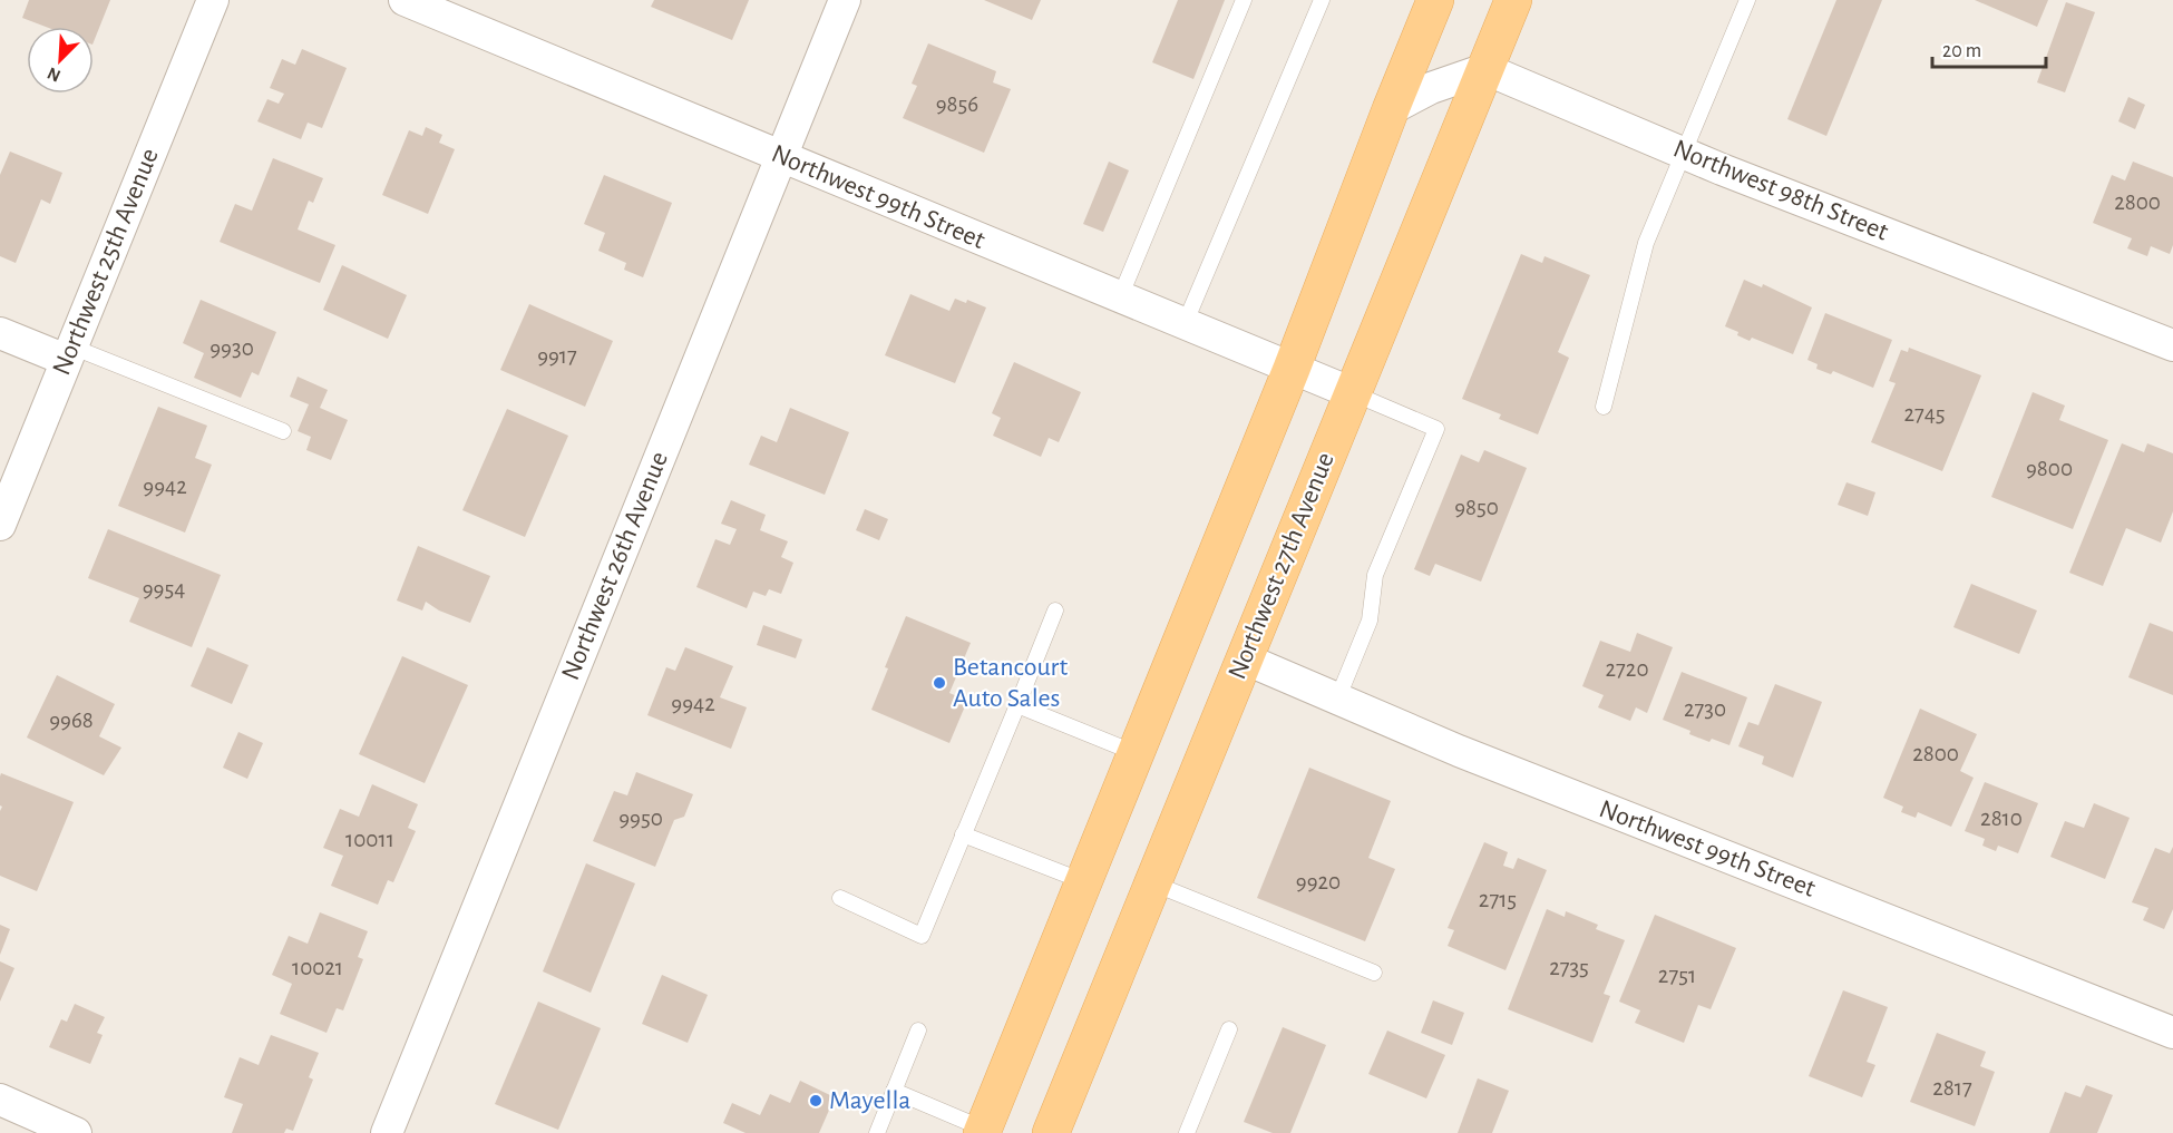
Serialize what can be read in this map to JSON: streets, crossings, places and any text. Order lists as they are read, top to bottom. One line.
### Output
{"streets":{"main road":["Northwest 27th Avenue"],"street":["Northwest 98th Street","Northwest 99th Street","Northwest 25th Avenue","Northwest 26th Avenue"]},"crossings":[["Northwest 98th Street","Northwest 27th Avenue"],["Northwest 99th Street","Northwest 26th Avenue"],["Northwest 99th Street","Northwest 27th Avenue"]],"places":["Betancourt Auto Sales","Mayella"],"house_numbers":["9856","2800","9930","9917","2745","9800","9942","9850","9954","2720","9942","2730","9968","2800","9950","2810","10011","9920","2715","10021","2735","2751","2817"],"scale_bar":"20 m","north":"bottom left"}
